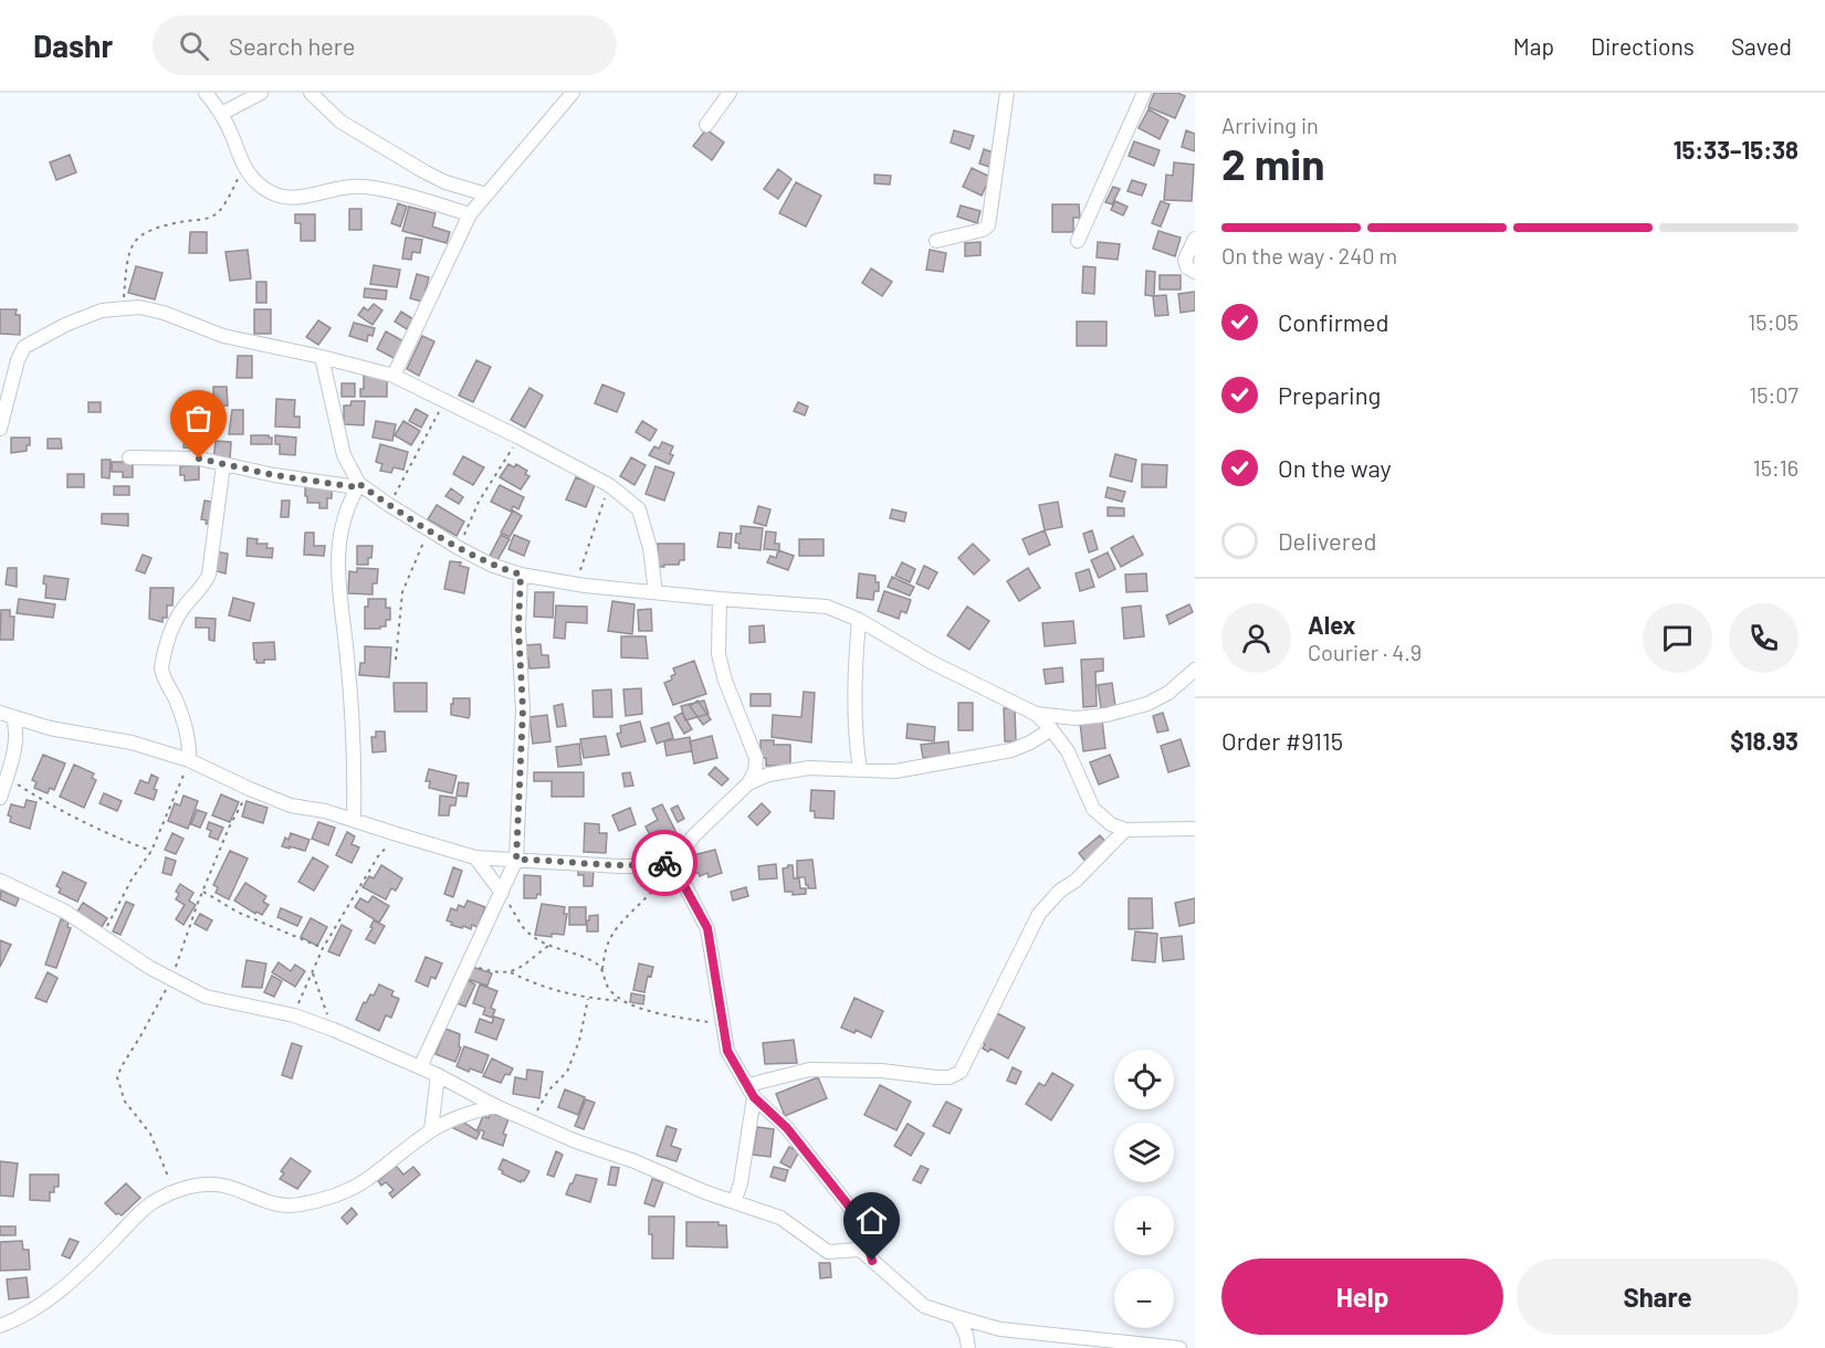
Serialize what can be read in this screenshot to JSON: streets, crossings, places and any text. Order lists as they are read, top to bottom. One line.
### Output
{"page":{"header":"Dashr","search":"Search here","nav":["Map","Directions","Saved"],"heading":["2 min","Arriving in","15:33–15:38"],"panel":["Alex","Courier · 4.9","Order #9115","$18.93"],"bar":"On the way · 240 m","list":[["Confirmed","15:05"],["Preparing","15:07"],["On the way","15:16"],"Delivered"],"map_buttons":["+","−"],"buttons":["Help","Share"]}}
